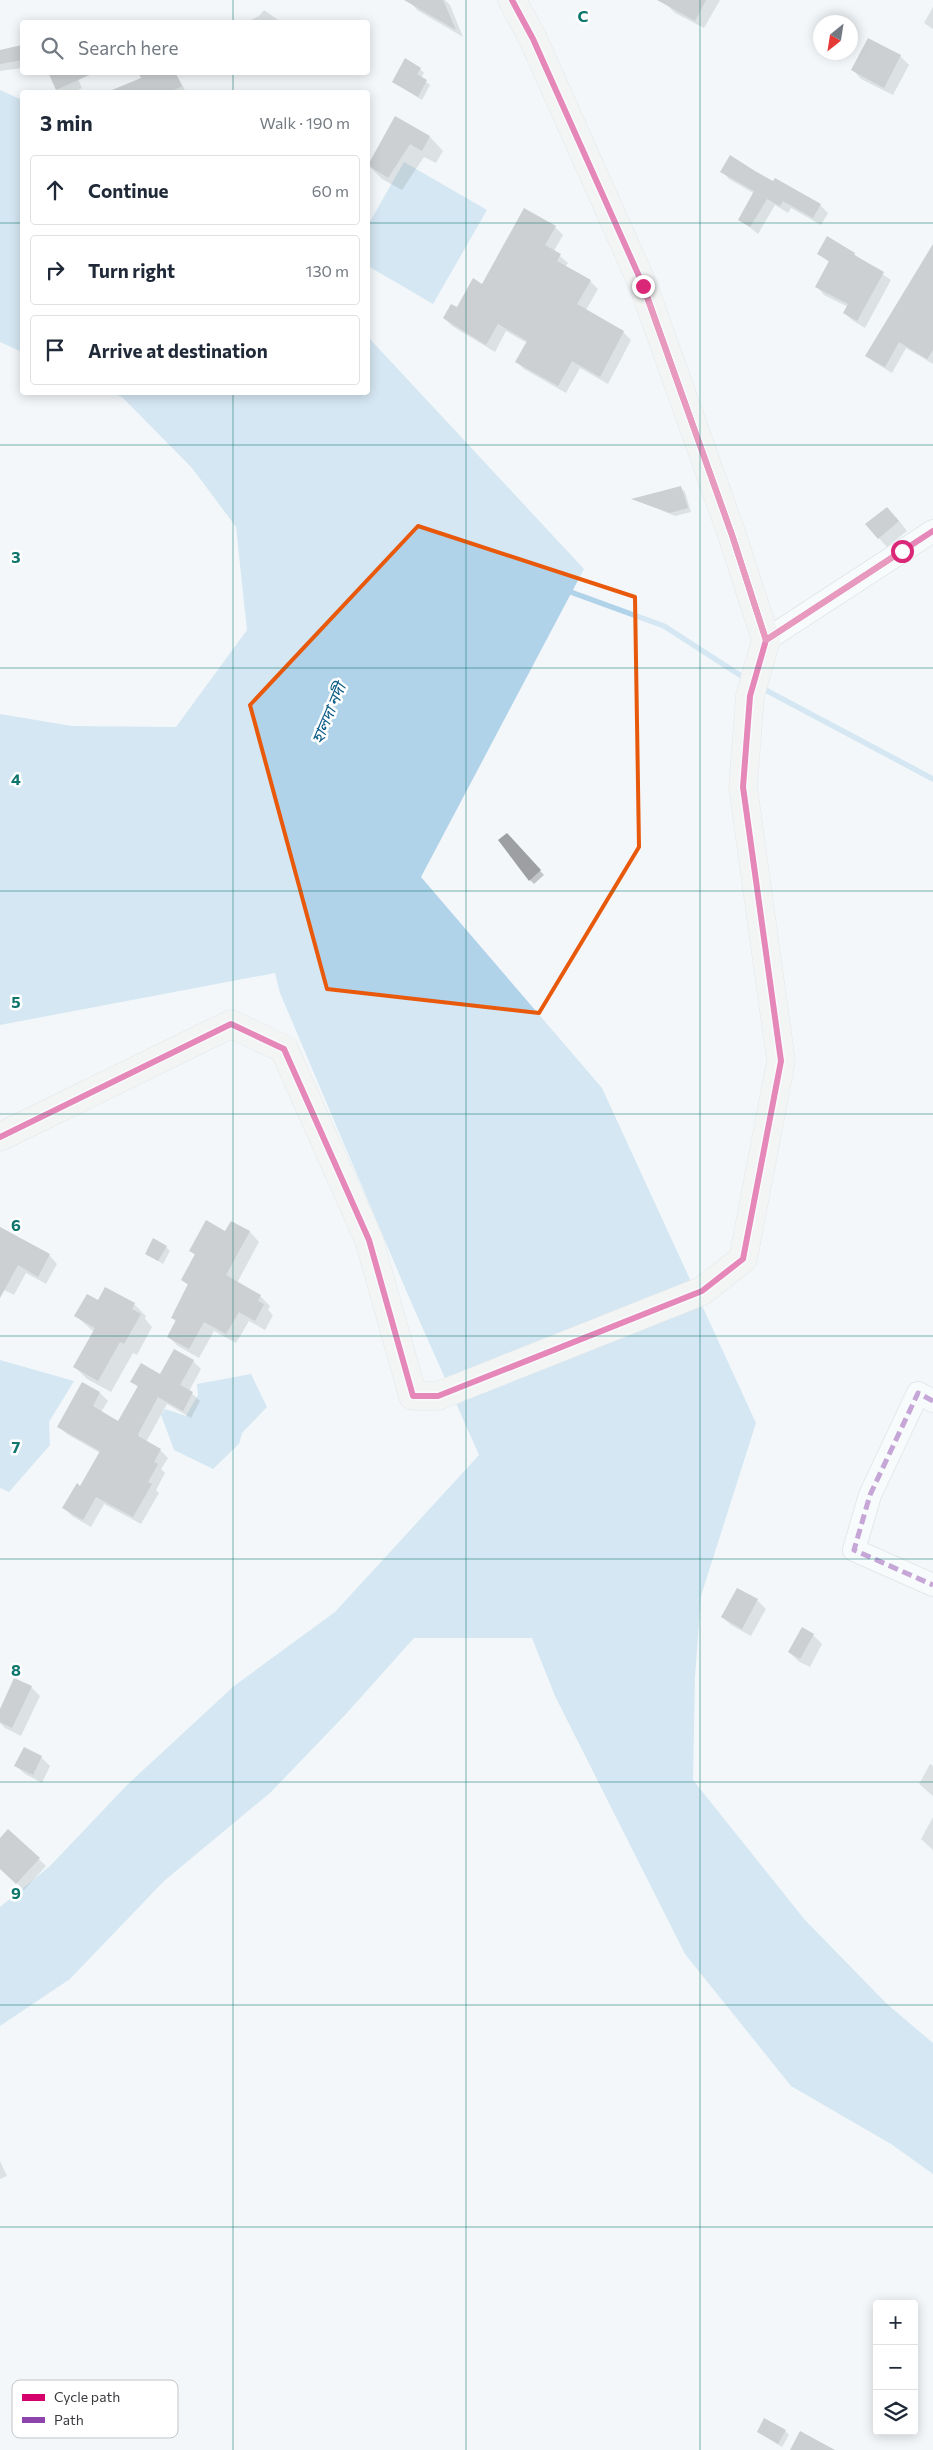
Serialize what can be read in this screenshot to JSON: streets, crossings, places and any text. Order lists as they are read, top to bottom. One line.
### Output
{"water":["হালদা নদী"],"legend":["Cycle path","Path"],"north":"bottom left","page":{"search":"Search here","heading":["3 min","Walk · 190 m"],"list":[["Continue","60 m"],["Turn right","130 m"],"Arrive at destination"],"map_buttons":["+","−"]},"grid":{"columns":["C"],"rows":["3","4","5","6","7","8","9"]}}
